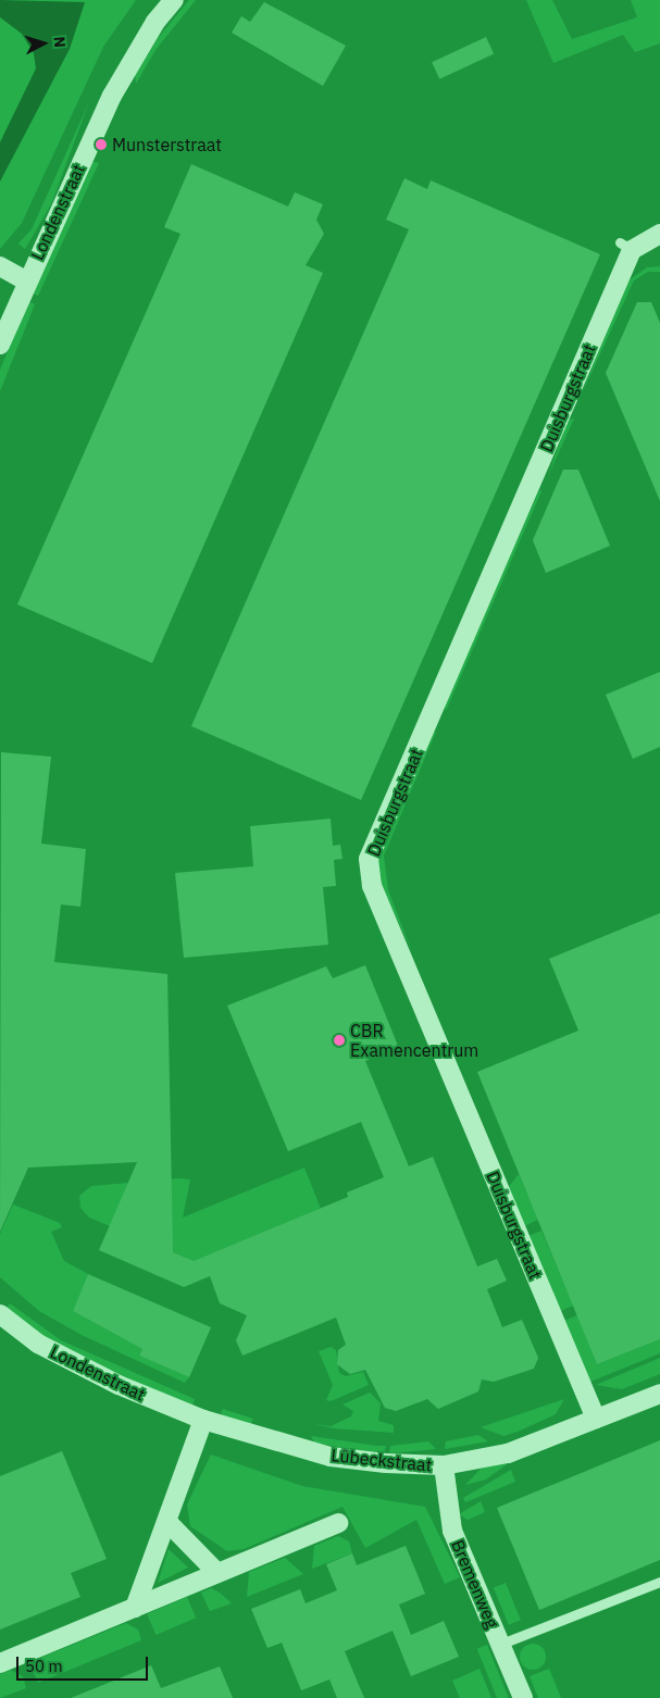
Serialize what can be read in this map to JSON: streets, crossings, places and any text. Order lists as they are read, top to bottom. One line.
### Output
{"streets":{"street":["Londenstraat","Duisburgstraat","Lübeckstraat","Bremenweg"]},"crossings":[["Londenstraat","Lübeckstraat"],["Duisburgstraat","Lübeckstraat"],["Lübeckstraat","Bremenweg"]],"places":["Munsterstraat","CBR Examencentrum"],"scale_bar":"50 m","north":"right"}
